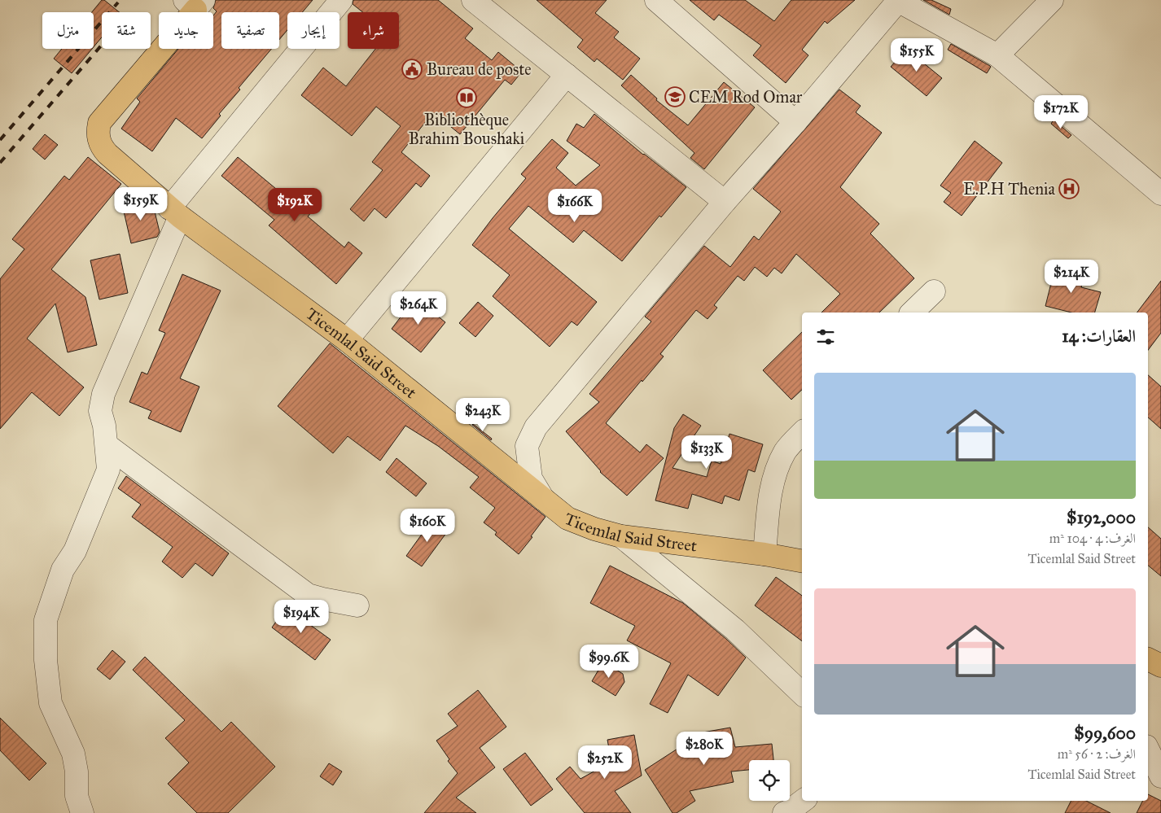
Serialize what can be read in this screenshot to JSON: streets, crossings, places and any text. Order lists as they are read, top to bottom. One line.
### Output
{"streets":{"main road":["Ticemlal Said Street"]},"places":{"public building":["Bureau de poste"],"school or university":["CEM Rod Omar"],"library":["Bibliothèque Brahim Boushaki"],"hospital":["E.P.H Thenia"]},"page":{"chip":["شراء","إيجار","تصفية","جديد","شقة","منزل"],"price":["$155K","$172K","$159K","$192K","$166K","$214K","$264K","$243K","$133K","$160K","$194K","$99.6K","$280K","$252K"],"heading":"العقارات: 14","list":[{"name":"$192,000","note":"الغرف: 4 · 104 m² · Ticemlal Said Street"},{"name":"$99,600","note":"الغرف: 2 · 56 m² · Ticemlal Said Street"}]}}
